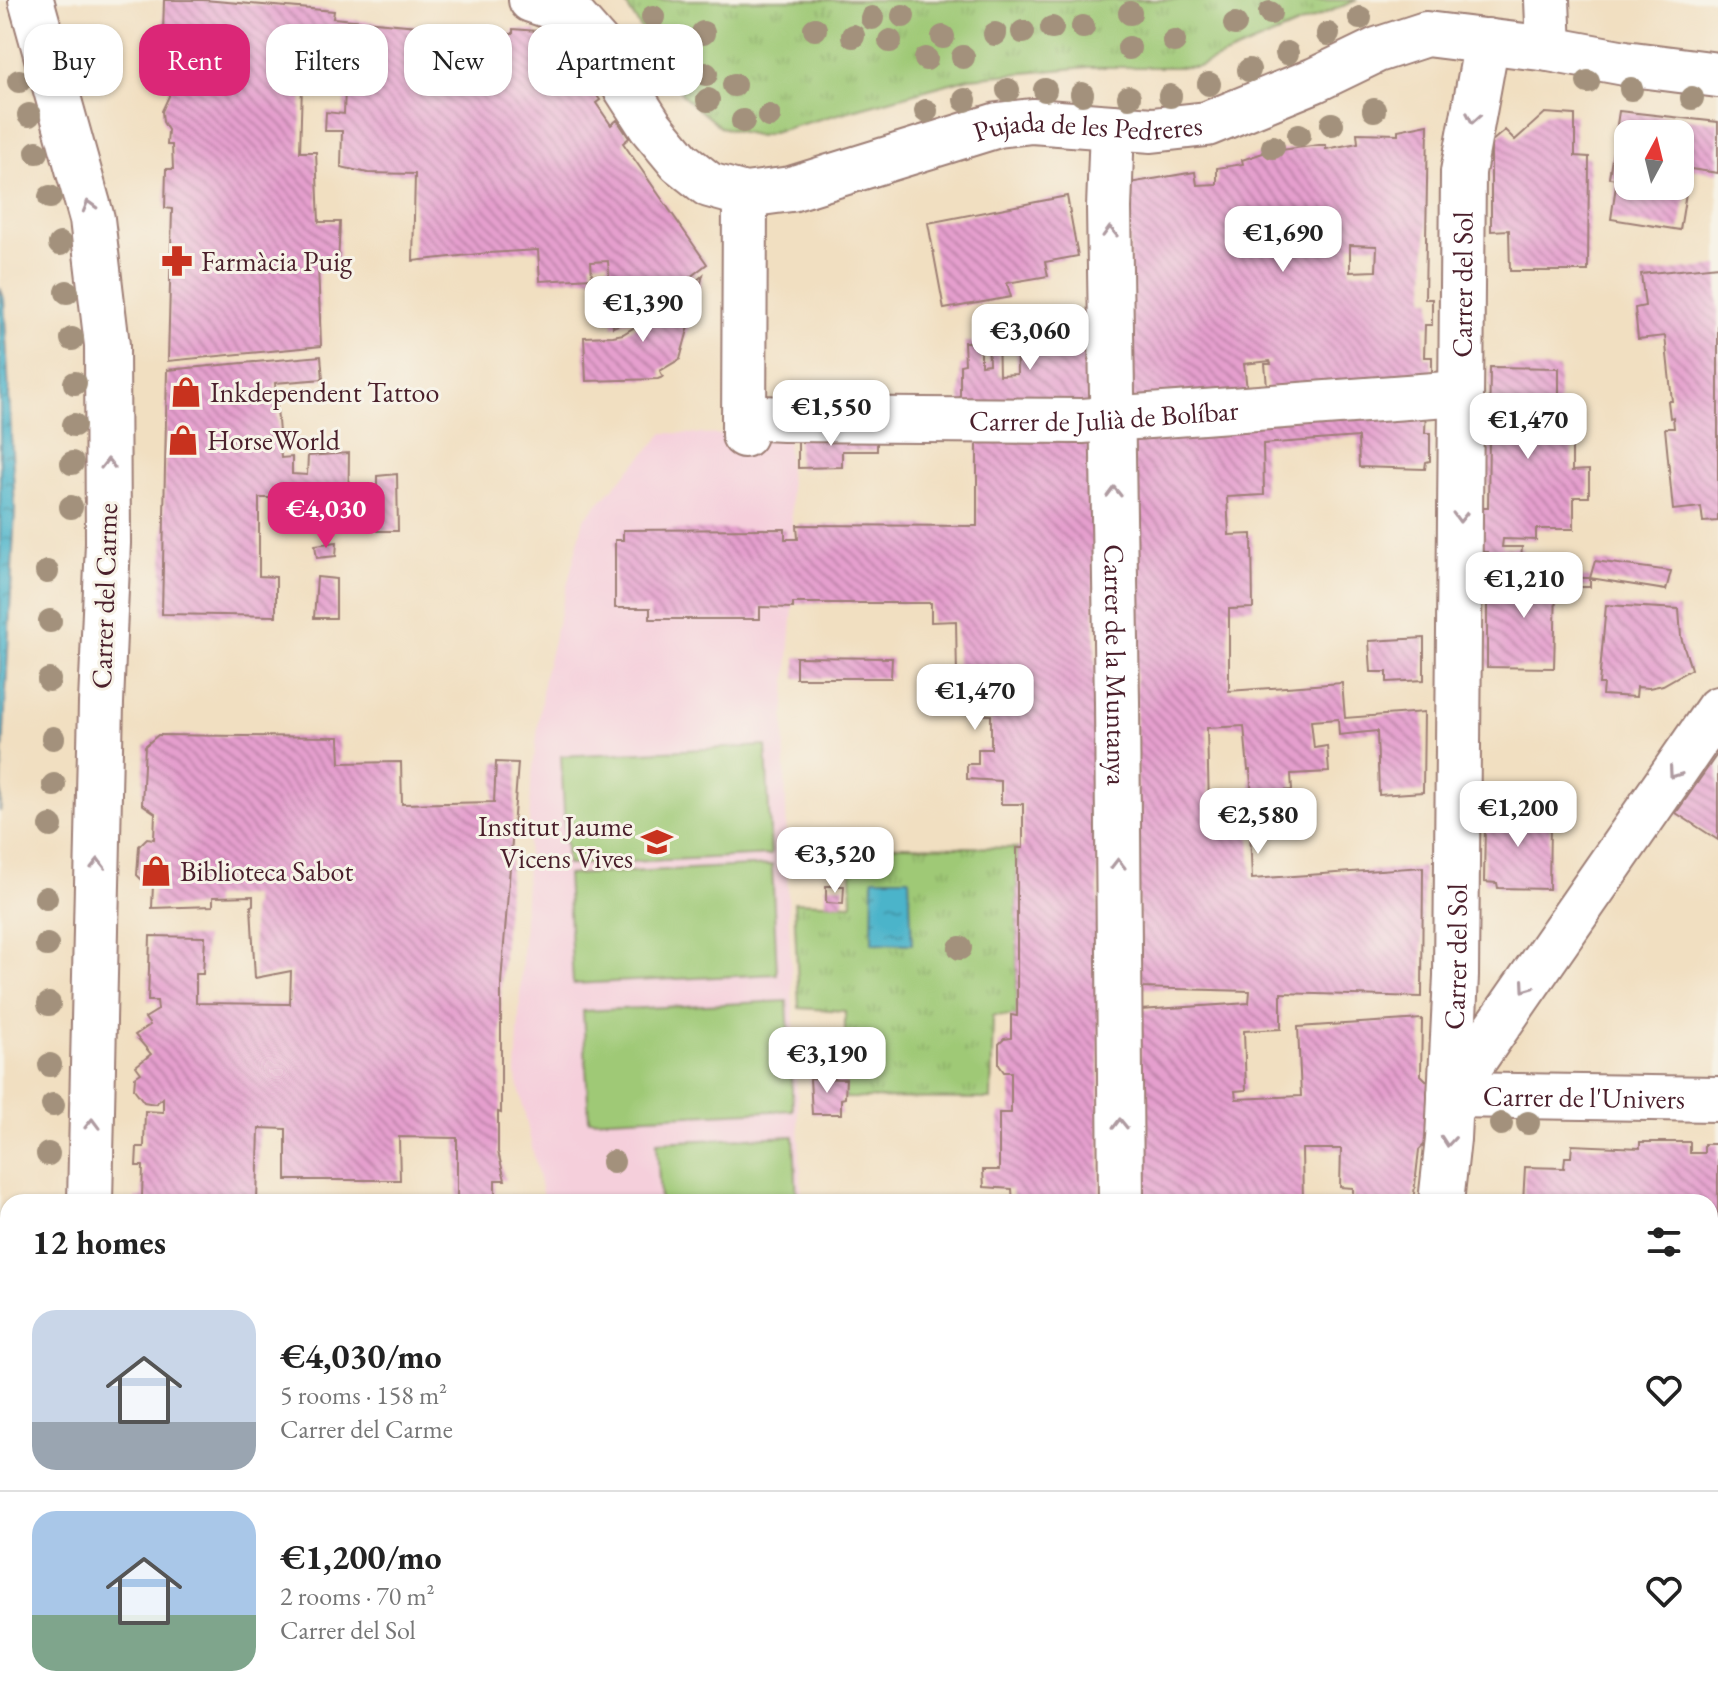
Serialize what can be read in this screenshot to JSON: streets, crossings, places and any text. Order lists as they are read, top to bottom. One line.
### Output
{"streets":{"street":["Pujada de les Pedreres","Carrer del Sol","Carrer de Julià de Bolíbar","Carrer del Carme","Carrer de la Muntanya","Carrer de l'Univers"]},"crossings":[["Pujada de les Pedreres","Carrer del Sol"],["Pujada de les Pedreres","Carrer de Julià de Bolíbar"],["Pujada de les Pedreres","Carrer de la Muntanya"],["Carrer del Sol","Carrer de Julià de Bolíbar"],["Carrer del Sol","Carrer de l'Univers"],["Carrer de Julià de Bolíbar","Carrer de la Muntanya"]],"one_way":["Carrer del Sol","Carrer del Carme","Carrer de la Muntanya"],"places":{"pharmacy":["Farmàcia Puig"],"shop":["Inkdependent Tattoo","HorseWorld","Biblioteca Sabot"],"school or university":["Institut Jaume Vicens Vives"]},"north":"top","page":{"chip":["Buy","Rent","Filters","New","Apartment"],"price":["€1,690","€1,390","€3,060","€1,550","€1,470","€4,030","€1,210","€1,470","€1,200","€2,580","€3,520","€3,190"],"heading":"12 homes","list":[{"name":"€4,030/mo","note":"5 rooms · 158 m² · Carrer del Carme"},{"name":"€1,200/mo","note":"2 rooms · 70 m² · Carrer del Sol"}]}}
